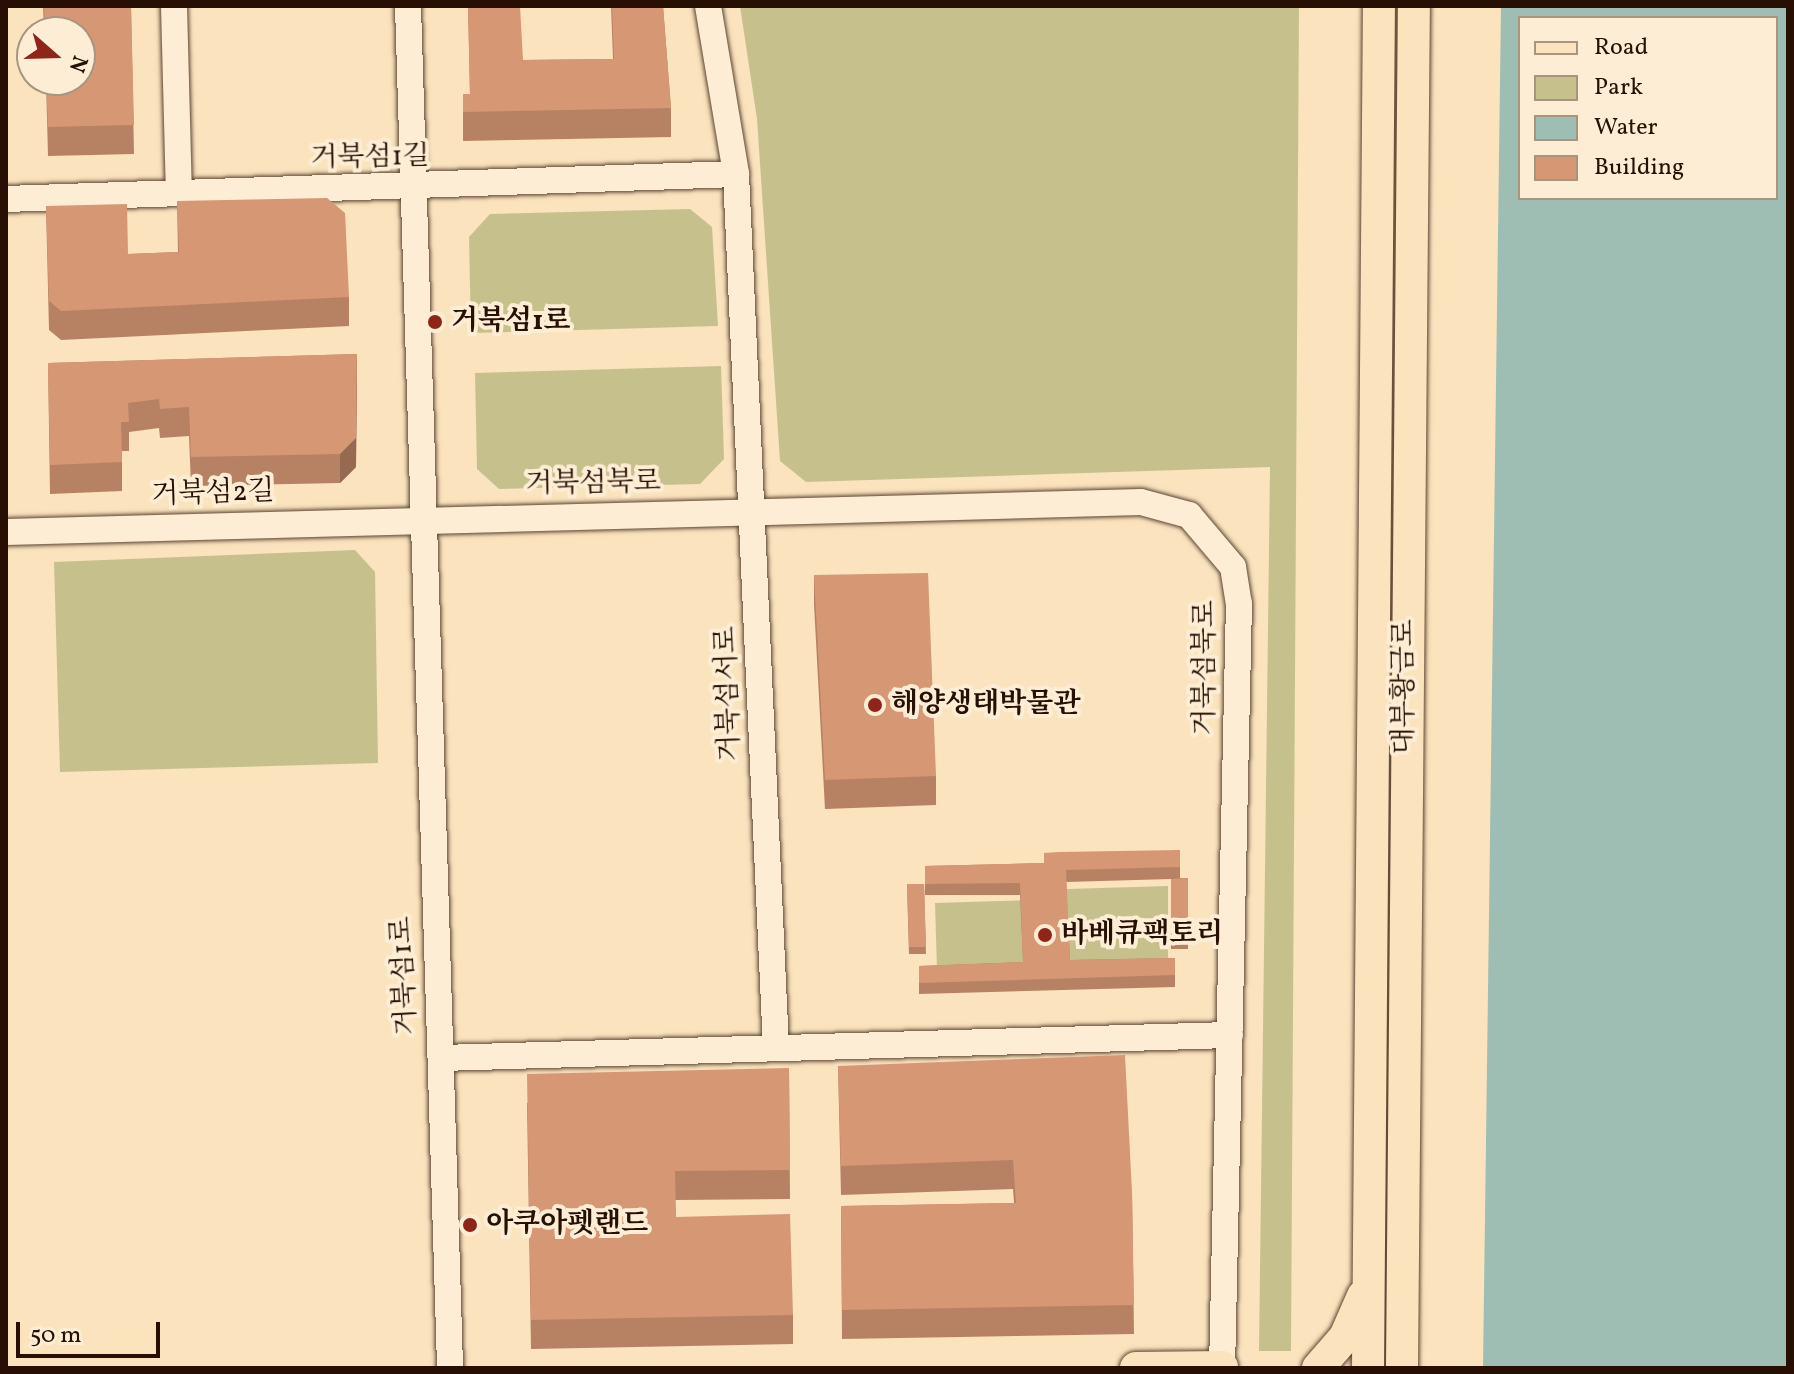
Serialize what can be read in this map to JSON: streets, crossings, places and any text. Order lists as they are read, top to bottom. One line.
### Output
{"streets":{"main road":["대부황금로"],"street":["거북섬1길","거북섬북로","거북섬2길","거북섬서로","거북섬1로"]},"crossings":[["거북섬1길","거북섬서로"],["거북섬1길","거북섬1로"],["거북섬북로","거북섬2길"],["거북섬북로","거북섬서로"],["거북섬북로","거북섬1로"],["거북섬2길","거북섬1로"]],"places":["거북섬1로","해양생태박물관","바베큐팩토리","아쿠아펫랜드"],"legend":["Road","Park","Water","Building"],"scale_bar":"50 m","north":"right"}
